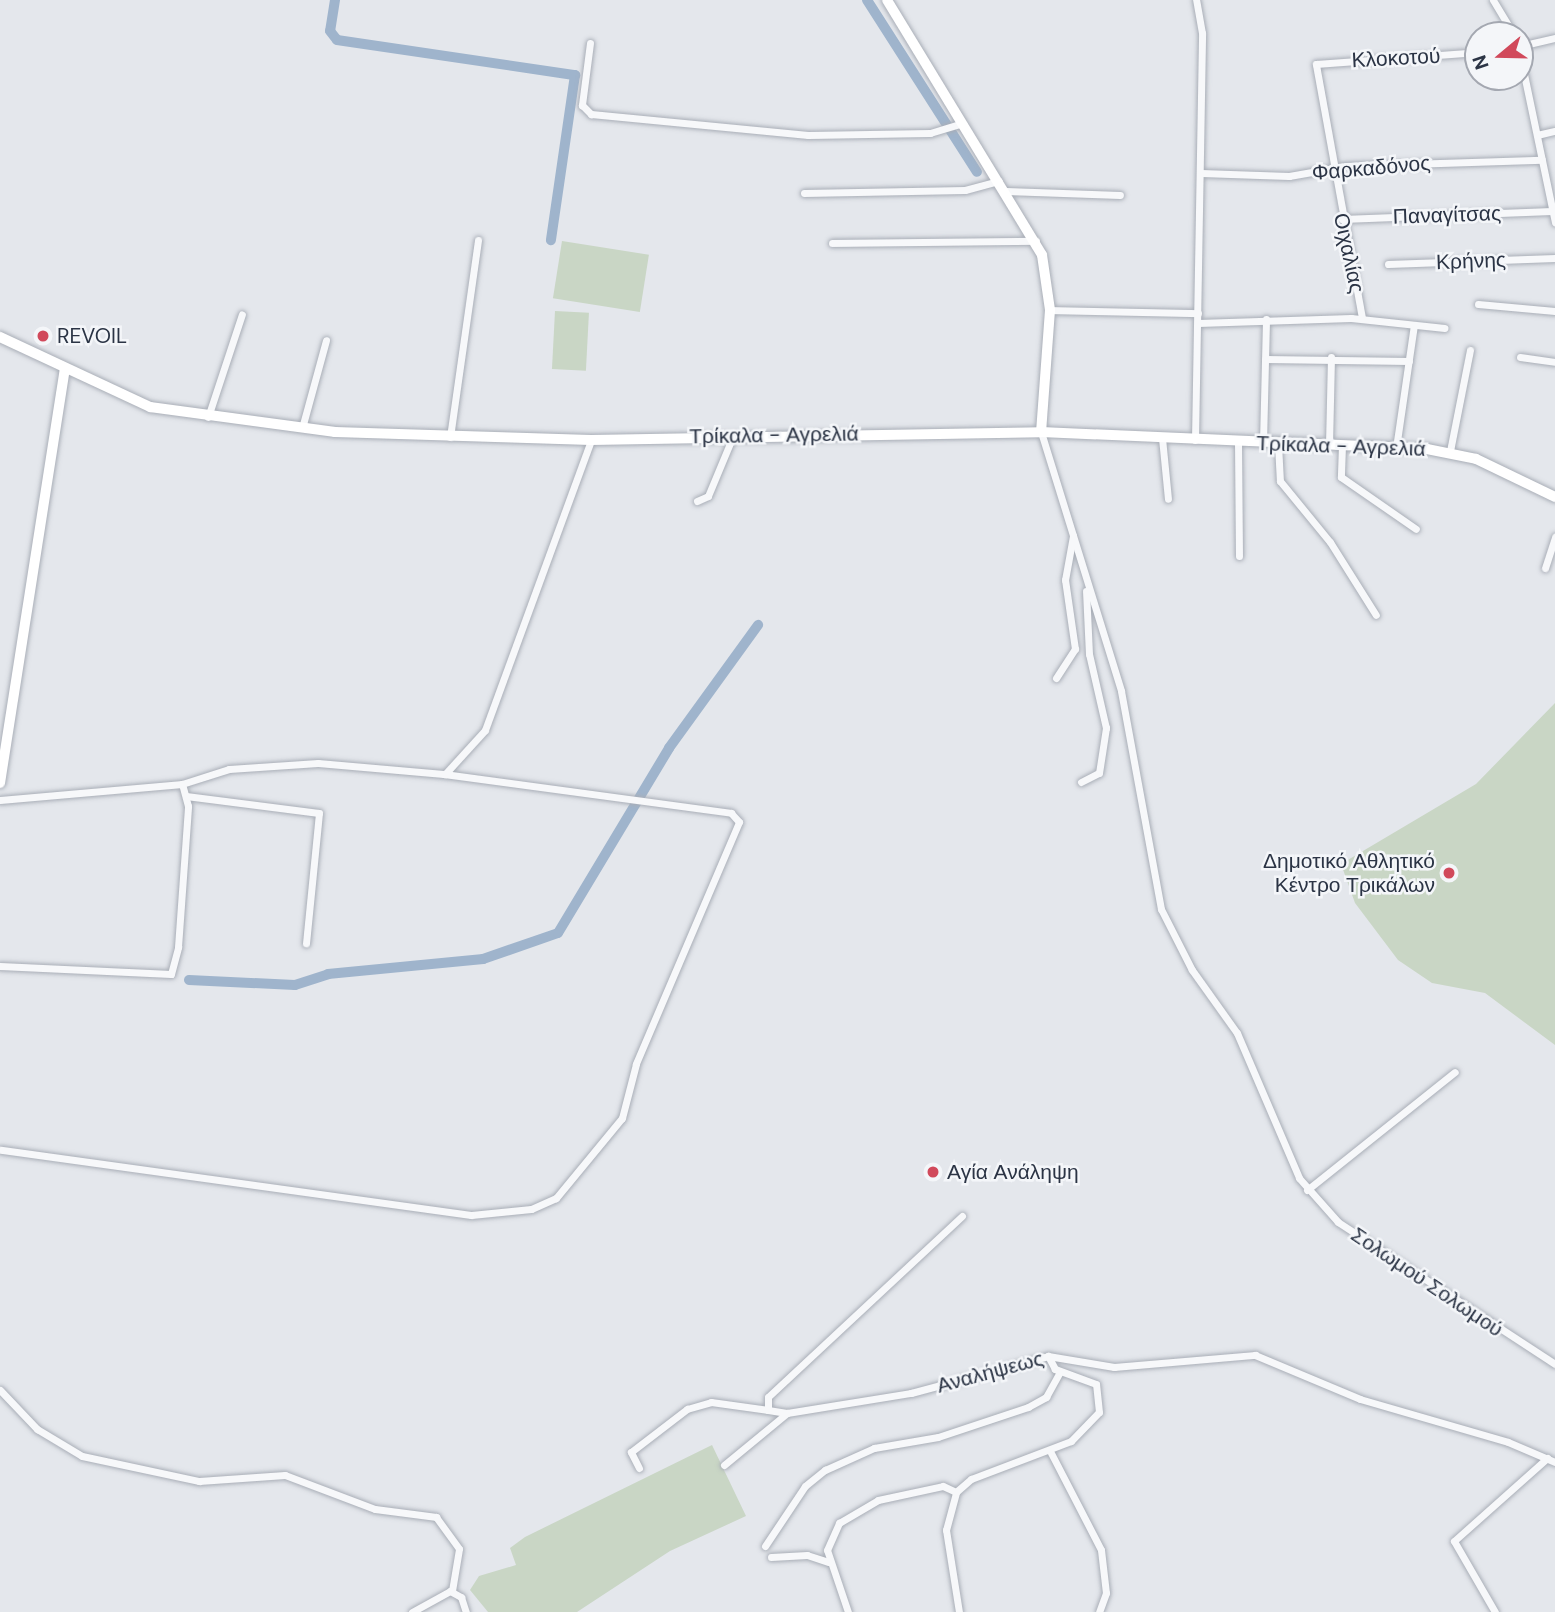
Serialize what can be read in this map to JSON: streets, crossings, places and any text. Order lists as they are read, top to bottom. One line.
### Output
{"streets":{"main road":["Τρίκαλα - Αγρελιά"],"street":["Κλοκοτού","Φαρκαδόνος","Παναγίτσας","Οιχαλίας","Κρήνης","Σολωμού Σολωμού","Αναλήψεως"]},"crossings":[["Κλοκοτού","Οιχαλίας"],["Φαρκαδόνος","Οιχαλίας"],["Παναγίτσας","Οιχαλίας"]],"places":["REVOIL","Δημοτικό Αθλητικό Κέντρο Τρικάλων","Αγία Ανάληψη"],"north":"left"}
